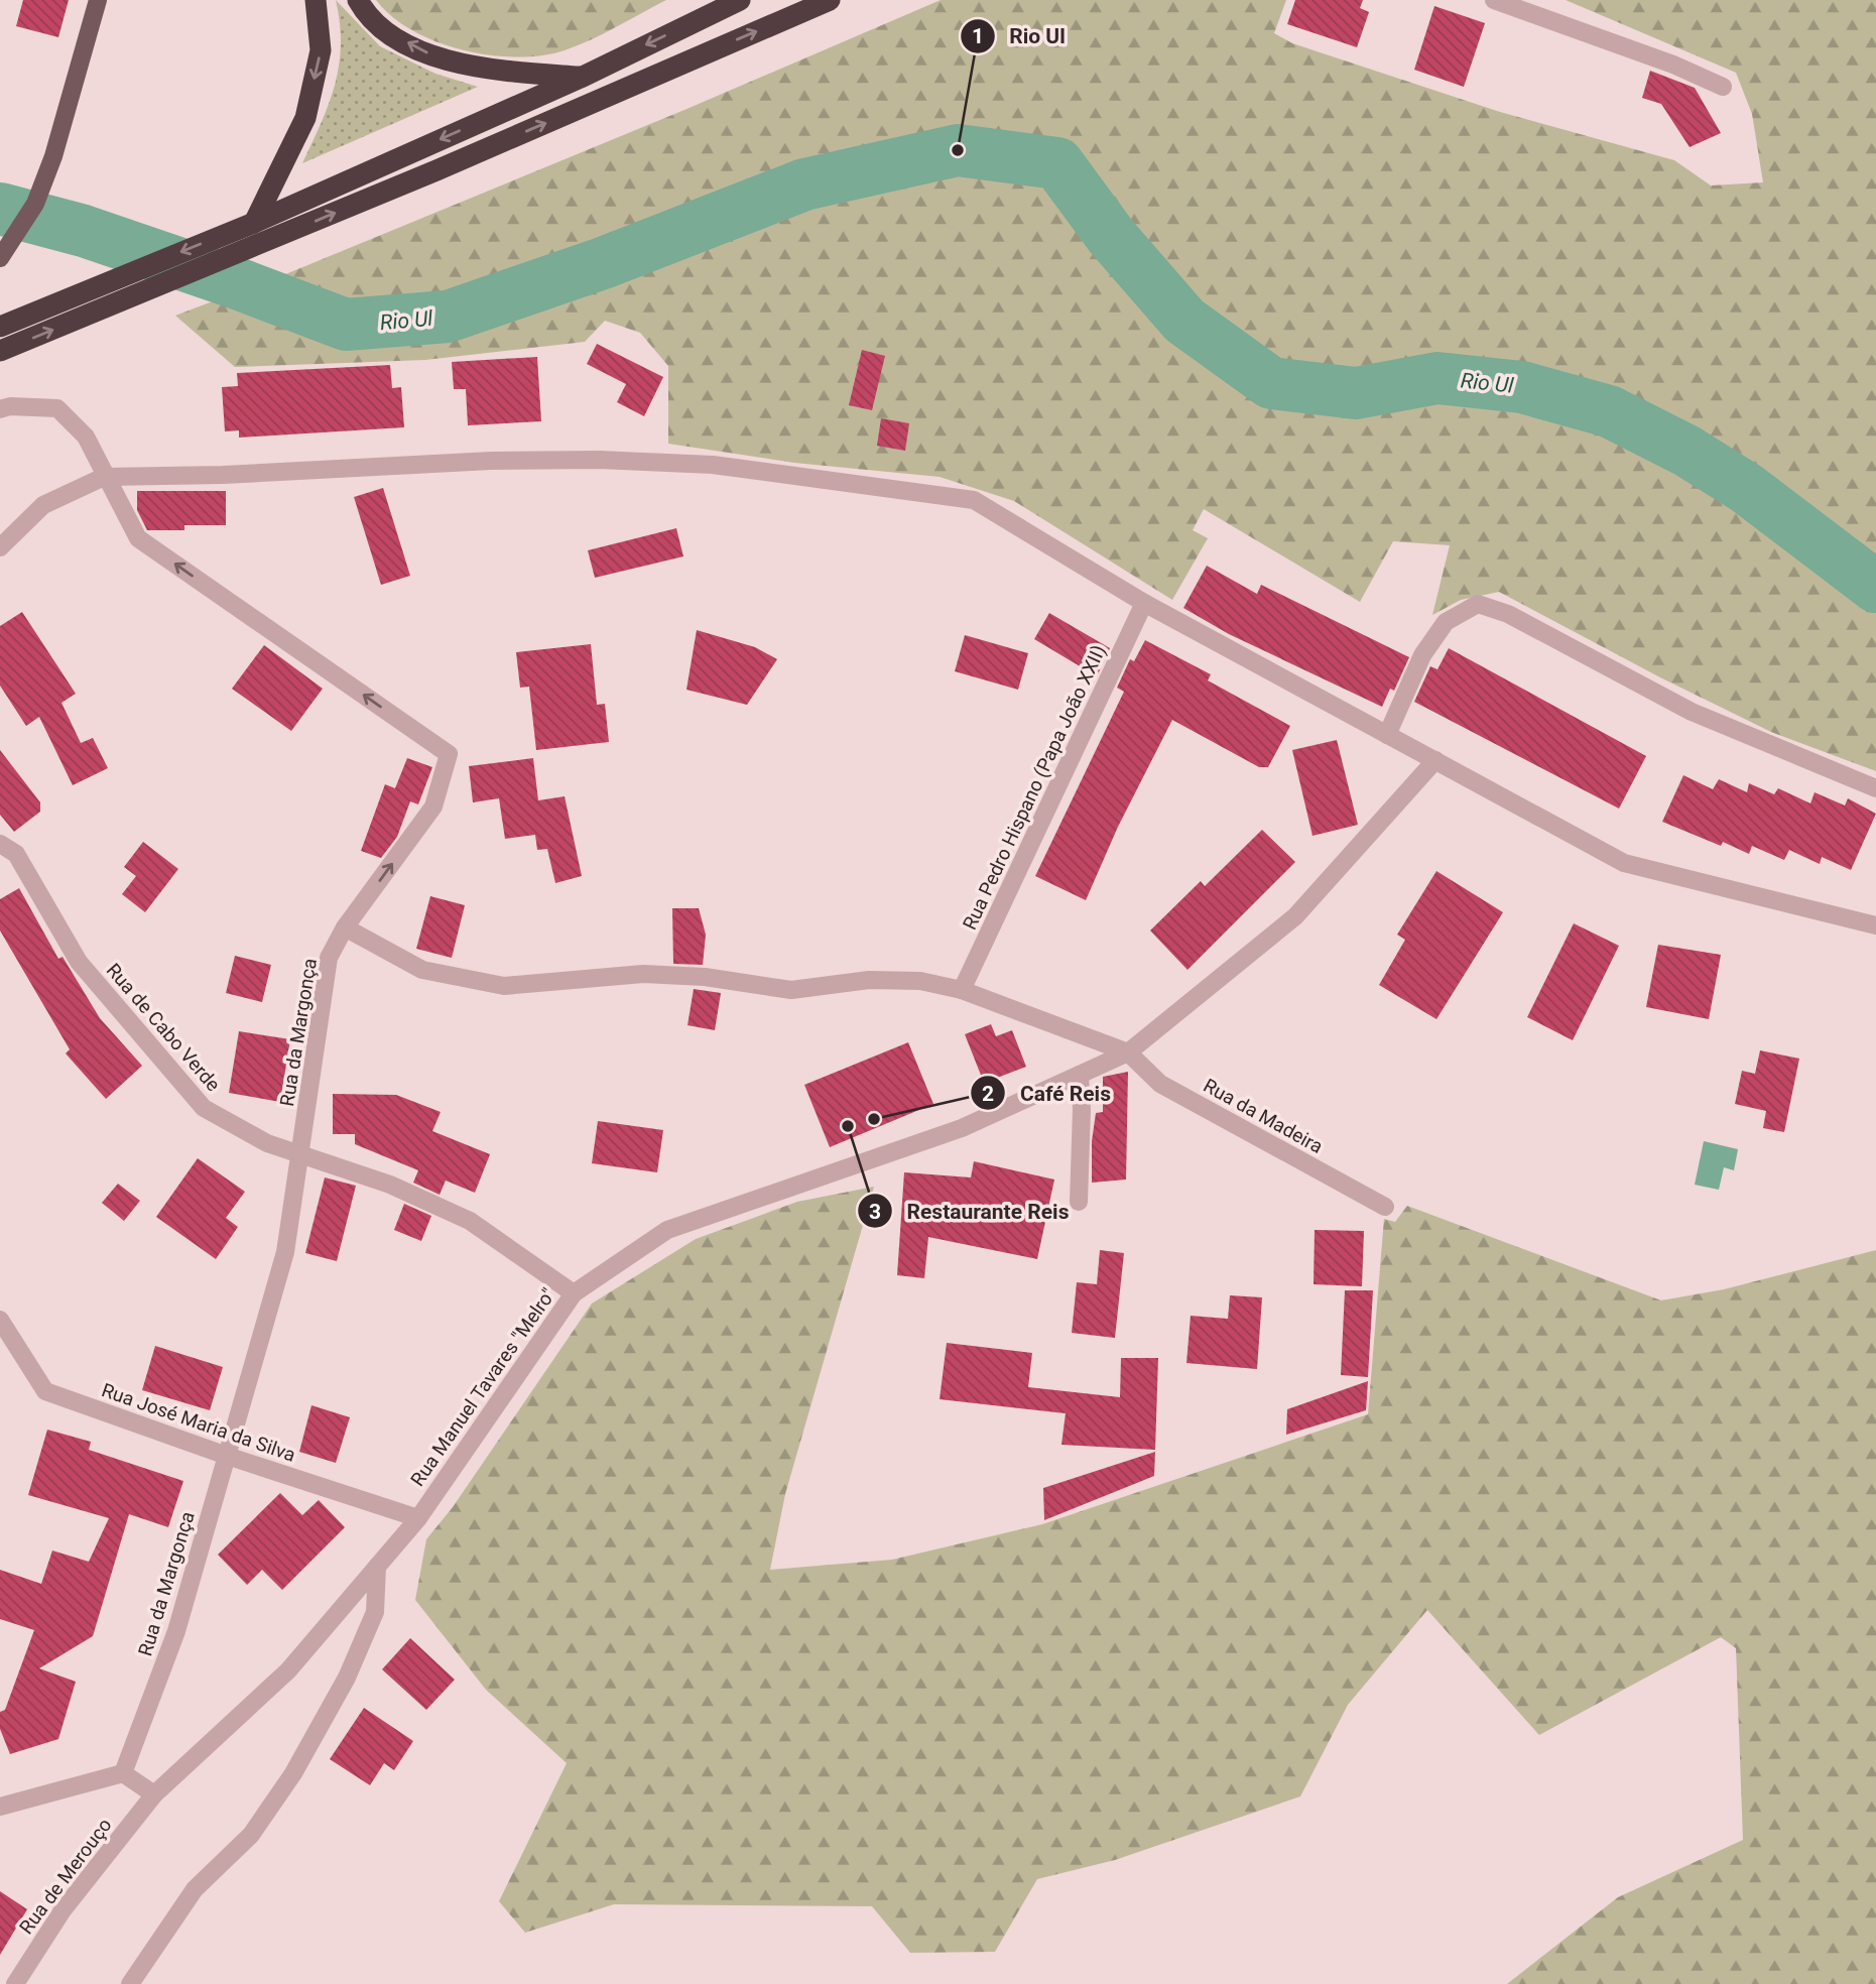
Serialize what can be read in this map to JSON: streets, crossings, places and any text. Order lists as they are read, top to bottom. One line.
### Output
{"streets":{"street":["Rua Pedro Hispano (Papa João XXII)","Rua de Cabo Verde","Rua da Margonça","Rua da Madeira","Rua Manuel Tavares \"Melro\"","Rua José Maria da Silva","Rua de Merouço"]},"crossings":[["Rua de Cabo Verde","Rua da Margonça"],["Rua de Cabo Verde","Rua Manuel Tavares \"Melro\""],["Rua da Margonça","Rua José Maria da Silva"],["Rua da Madeira","Rua Manuel Tavares \"Melro\""],["Rua Manuel Tavares \"Melro\"","Rua José Maria da Silva"],["Rua Manuel Tavares \"Melro\"","Rua de Merouço"]],"water":["Rio Ul"],"places":["Rio Ul","Café Reis","Restaurante Reis"]}
